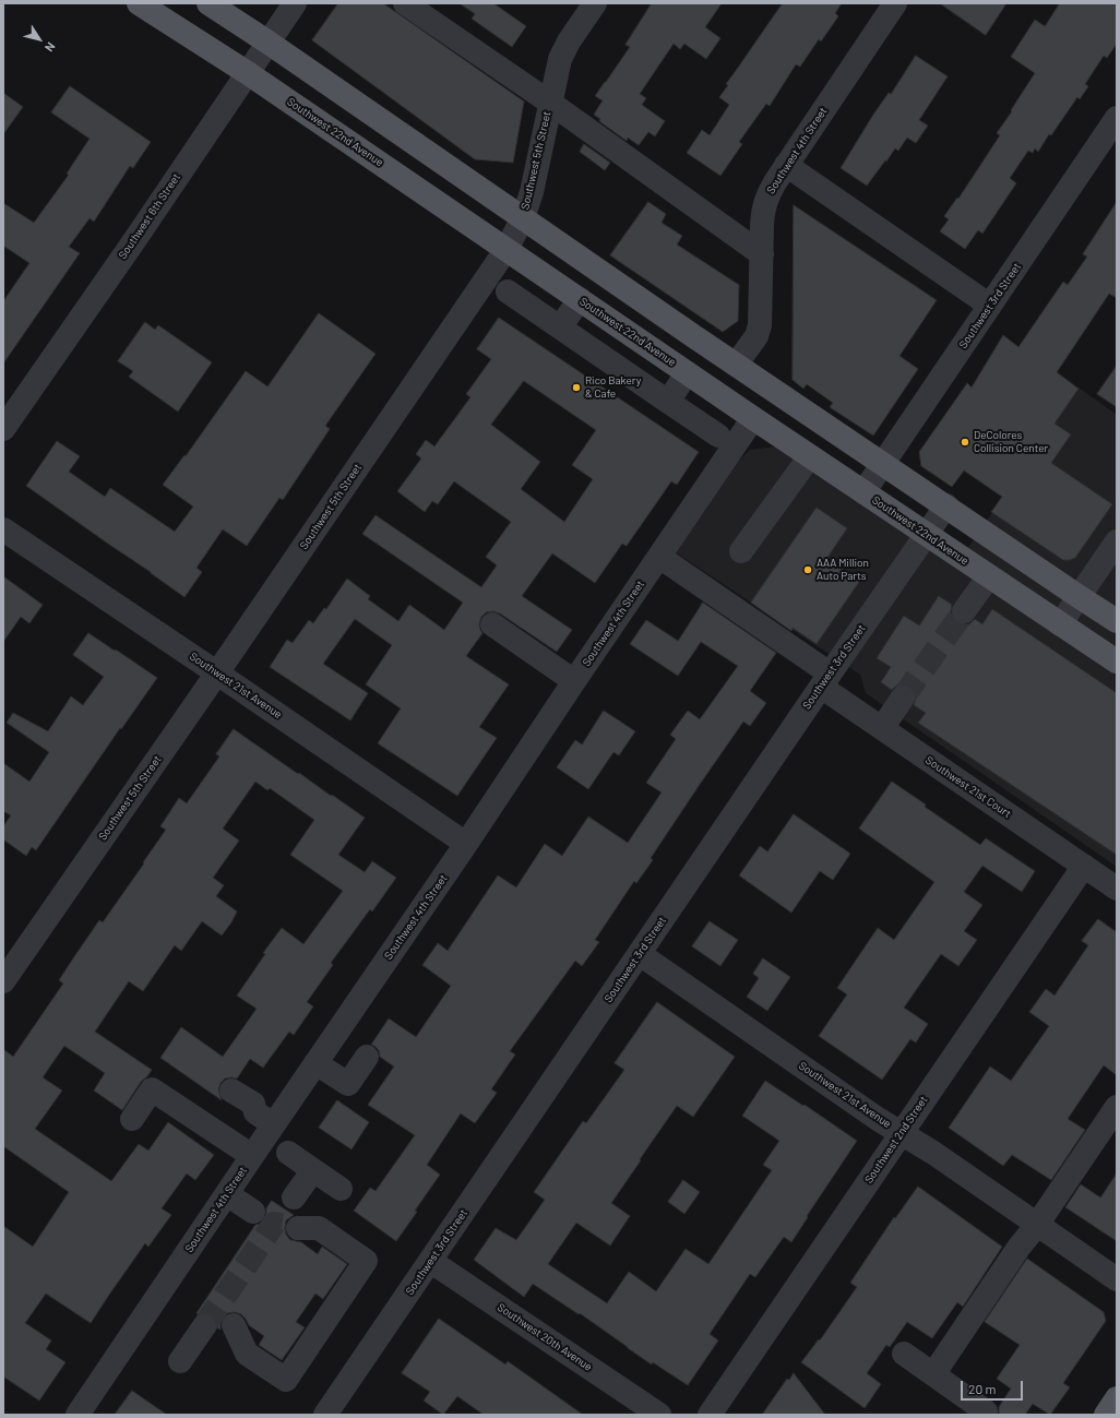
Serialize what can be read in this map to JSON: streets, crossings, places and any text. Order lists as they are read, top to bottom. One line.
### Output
{"streets":{"main road":["Southwest 22nd Avenue"],"street":["Southwest 4th Street","Southwest 5th Street","Southwest 6th Street","Southwest 3rd Street","Southwest 21st Avenue","Southwest 21st Court","Southwest 2nd Street","Southwest 20th Avenue"]},"crossings":[["Southwest 22nd Avenue","Southwest 4th Street"],["Southwest 22nd Avenue","Southwest 5th Street"],["Southwest 22nd Avenue","Southwest 6th Street"],["Southwest 22nd Avenue","Southwest 3rd Street"],["Southwest 4th Street","Southwest 21st Avenue"],["Southwest 4th Street","Southwest 21st Court"],["Southwest 5th Street","Southwest 21st Avenue"],["Southwest 3rd Street","Southwest 21st Avenue"],["Southwest 3rd Street","Southwest 21st Court"],["Southwest 3rd Street","Southwest 20th Avenue"],["Southwest 21st Avenue","Southwest 2nd Street"],["Southwest 21st Court","Southwest 2nd Street"]],"places":["Rico Bakery & Cafe","DeColores Collision Center","AAA Million Auto Parts"],"scale_bar":"20 m","north":"bottom right"}
